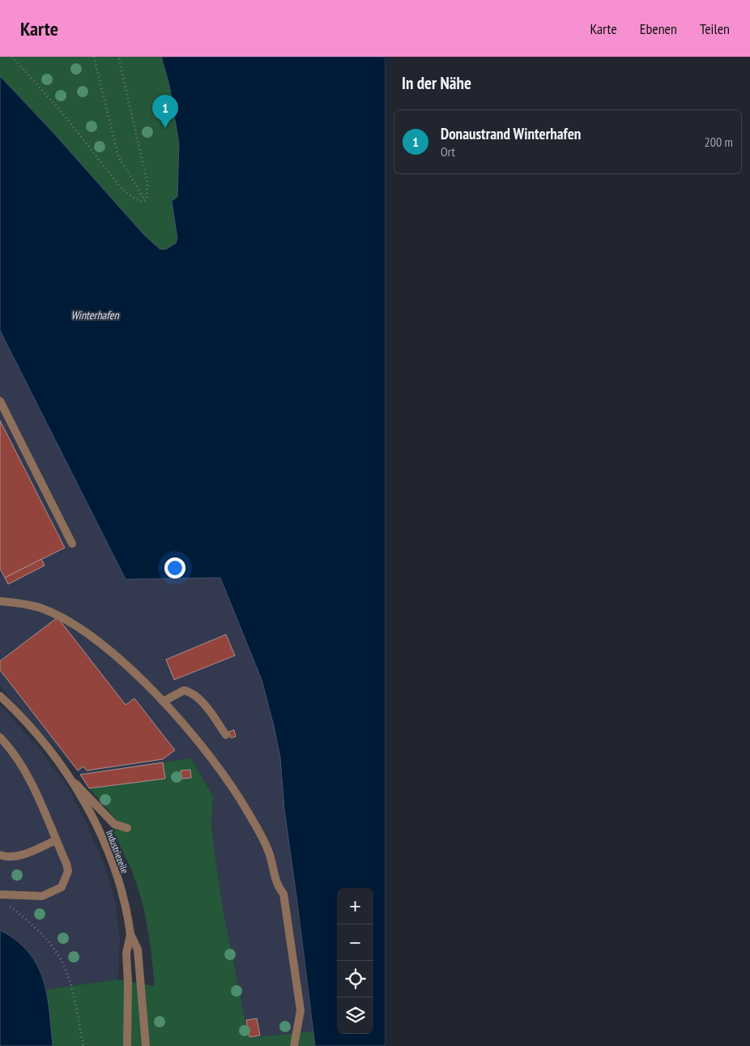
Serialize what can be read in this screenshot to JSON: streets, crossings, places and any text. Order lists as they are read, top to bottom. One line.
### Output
{"streets":{"street":["Industriezeile"]},"water":["Winterhafen"],"page":{"header":"Karte","nav":["Karte","Ebenen","Teilen"],"heading":"In der Nähe","pins":"1","list":[{"mark":"1","name":"Donaustrand Winterhafen","note":"Ort","value":"200 m"}],"map_buttons":["+","−"]}}
